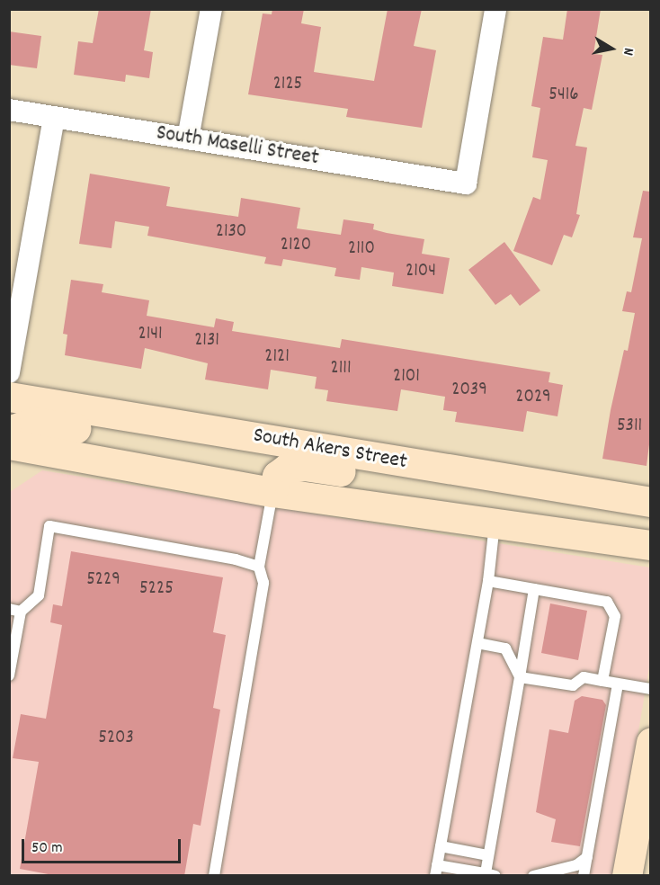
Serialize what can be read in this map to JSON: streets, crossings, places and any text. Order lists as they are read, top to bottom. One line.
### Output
{"streets":{"main road":["South Akers Street"],"street":["South Maselli Street"]},"house_numbers":["2125","5416","2130","2120","2110","2104","2141","2131","2121","2111","2101","2039","2029","5311","5229","5225","5203"],"scale_bar":"50 m","north":"right"}
